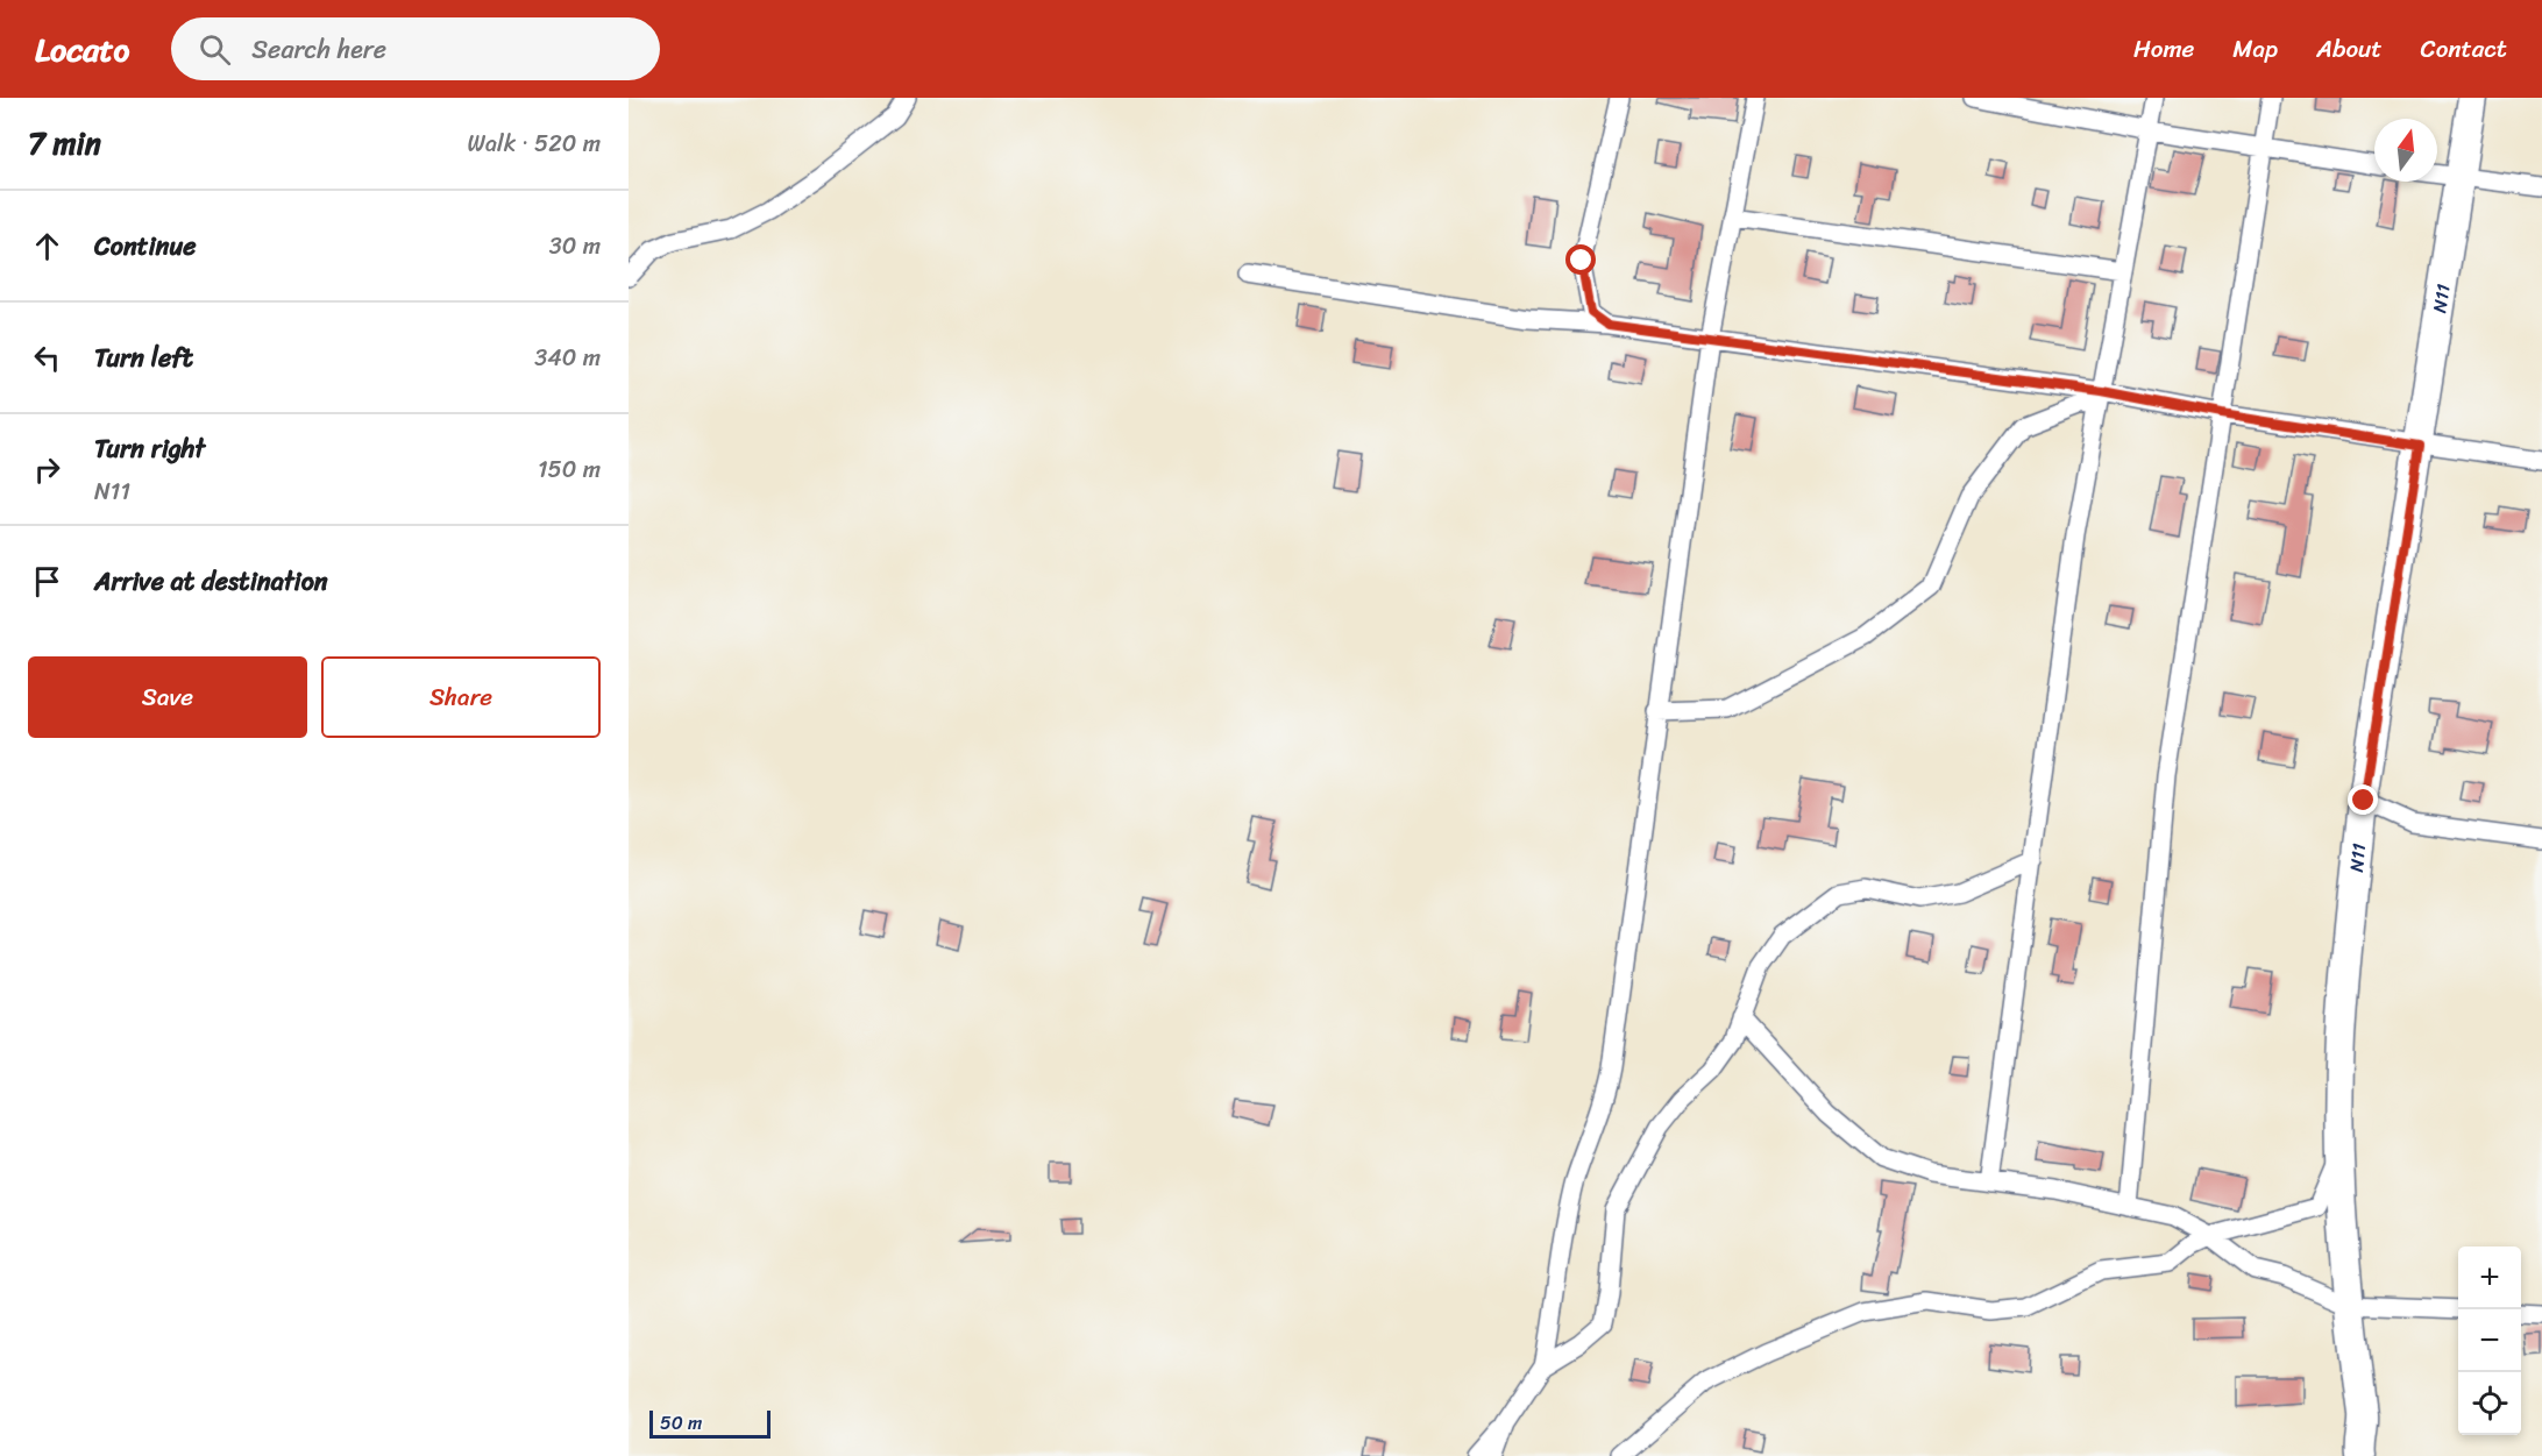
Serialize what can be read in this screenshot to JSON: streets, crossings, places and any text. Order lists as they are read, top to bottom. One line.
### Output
{"streets":{"main road":["N11"]},"scale_bar":"50 m","north":"top","page":{"header":"Locato","search":"Search here","nav":["Home","Map","About","Contact"],"heading":["7 min","Walk · 520 m"],"list":[["Continue","30 m"],["Turn left","340 m"],["Turn right","N11","150 m"],"Arrive at destination"],"buttons":["Save","Share"],"map_buttons":["+","−"],"scale":"50 m"}}
